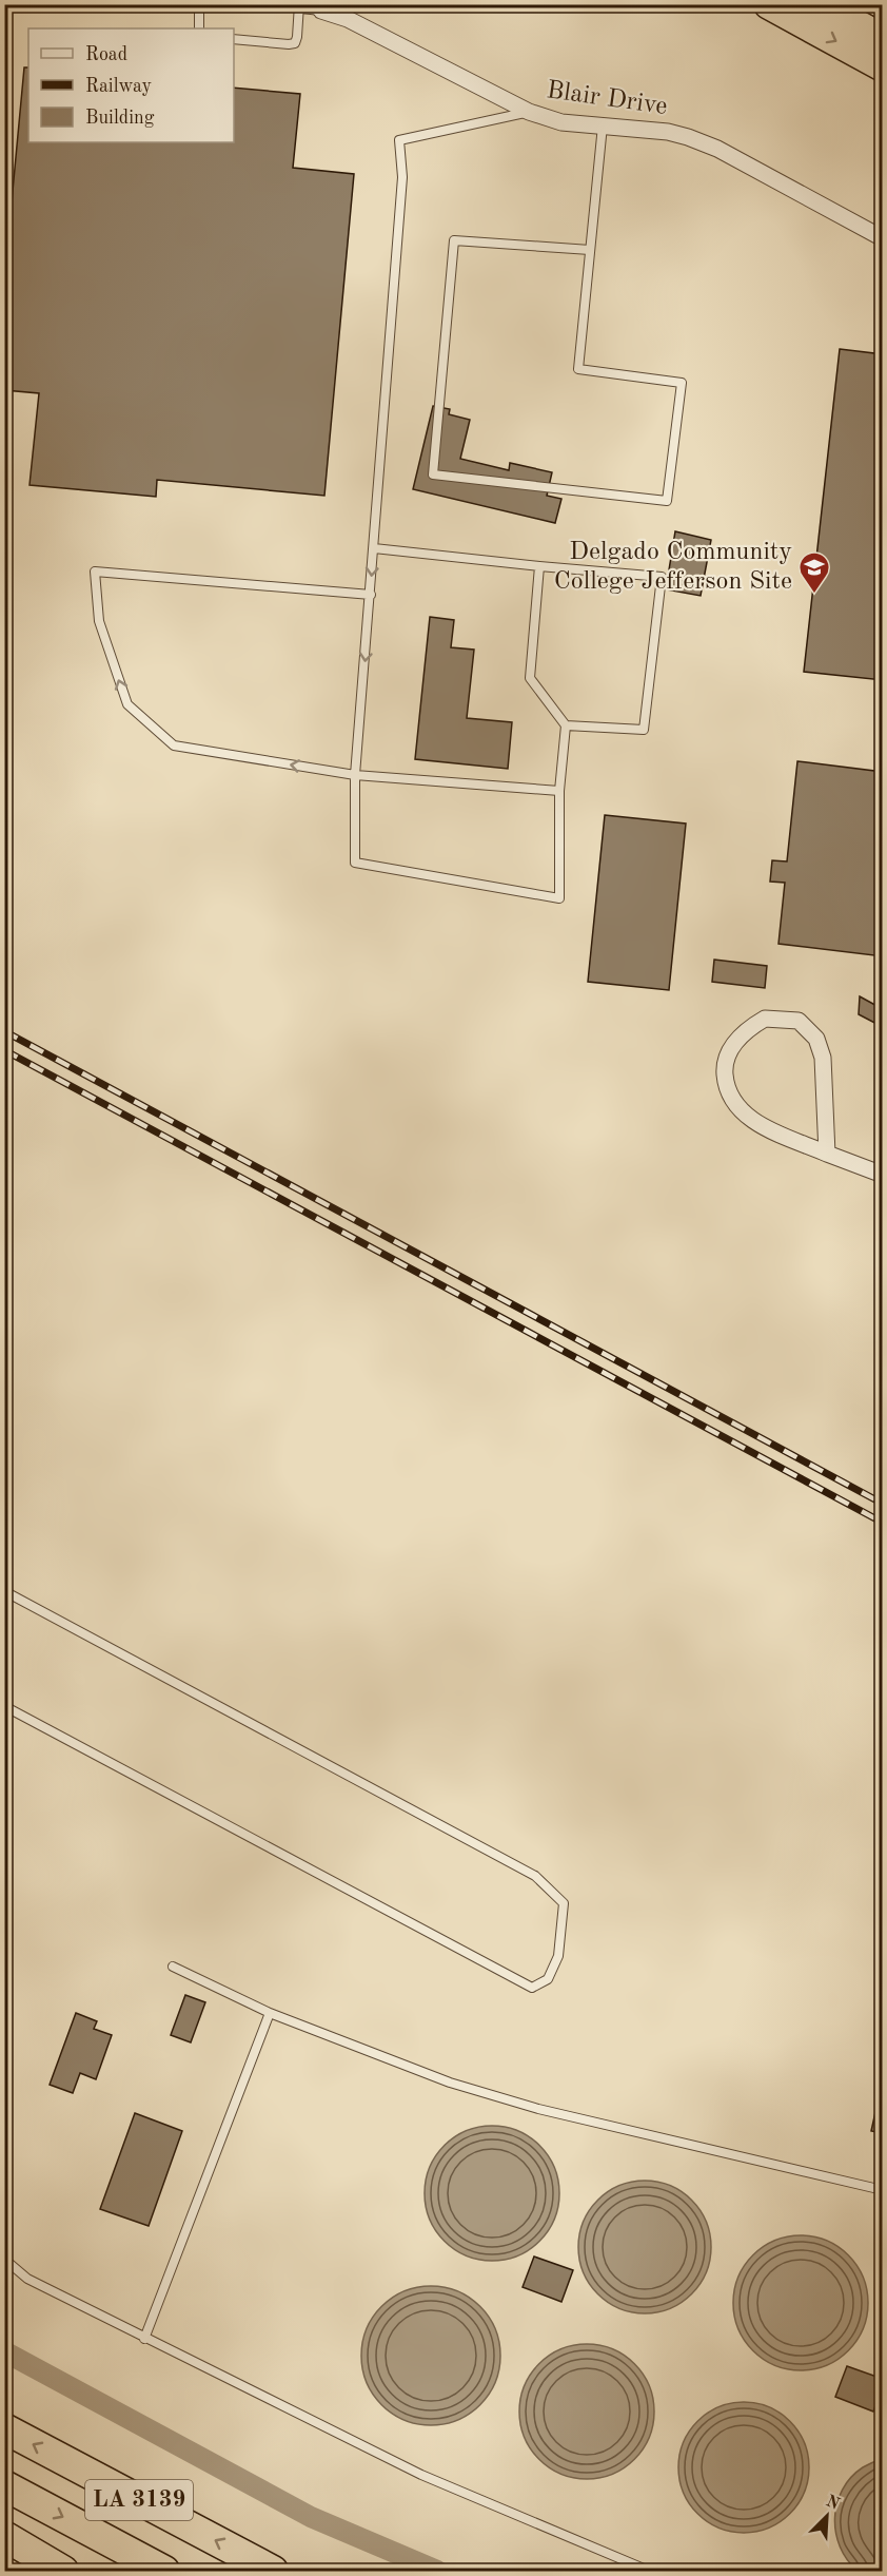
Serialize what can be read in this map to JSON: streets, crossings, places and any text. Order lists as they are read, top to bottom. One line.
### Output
{"streets":{"highway":["LA 3139"],"street":["Blair Drive"]},"places":{"school or university":["Delgado Community College Jefferson Site"]},"legend":["Road","Railway","Building"],"north":"top right"}
